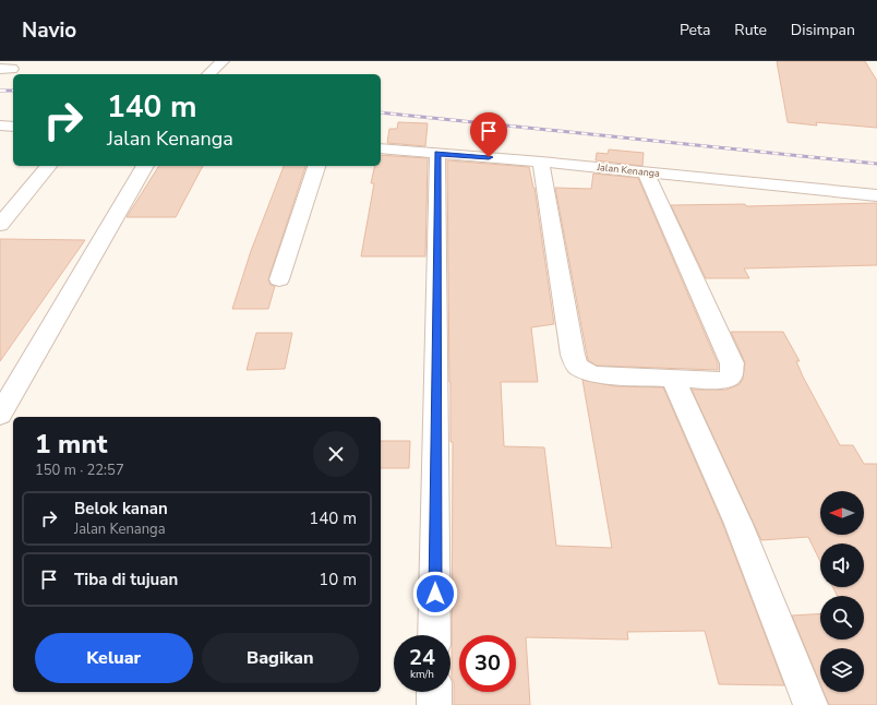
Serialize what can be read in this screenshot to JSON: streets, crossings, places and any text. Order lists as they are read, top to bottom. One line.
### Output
{"streets":{"street":["Jalan Kenanga"]},"north":"left","page":{"header":"Navio","nav":["Peta","Rute","Disimpan"],"turn":["140 m","Jalan Kenanga"],"heading":["1 mnt","150 m · 22:57"],"list":[{"name":"Belok kanan","note":"Jalan Kenanga","value":"140 m"},{"name":"Tiba di tujuan","value":"10 m"}],"buttons":["Keluar","Bagikan"],"speed":"24 km/h","limit":"30"}}
